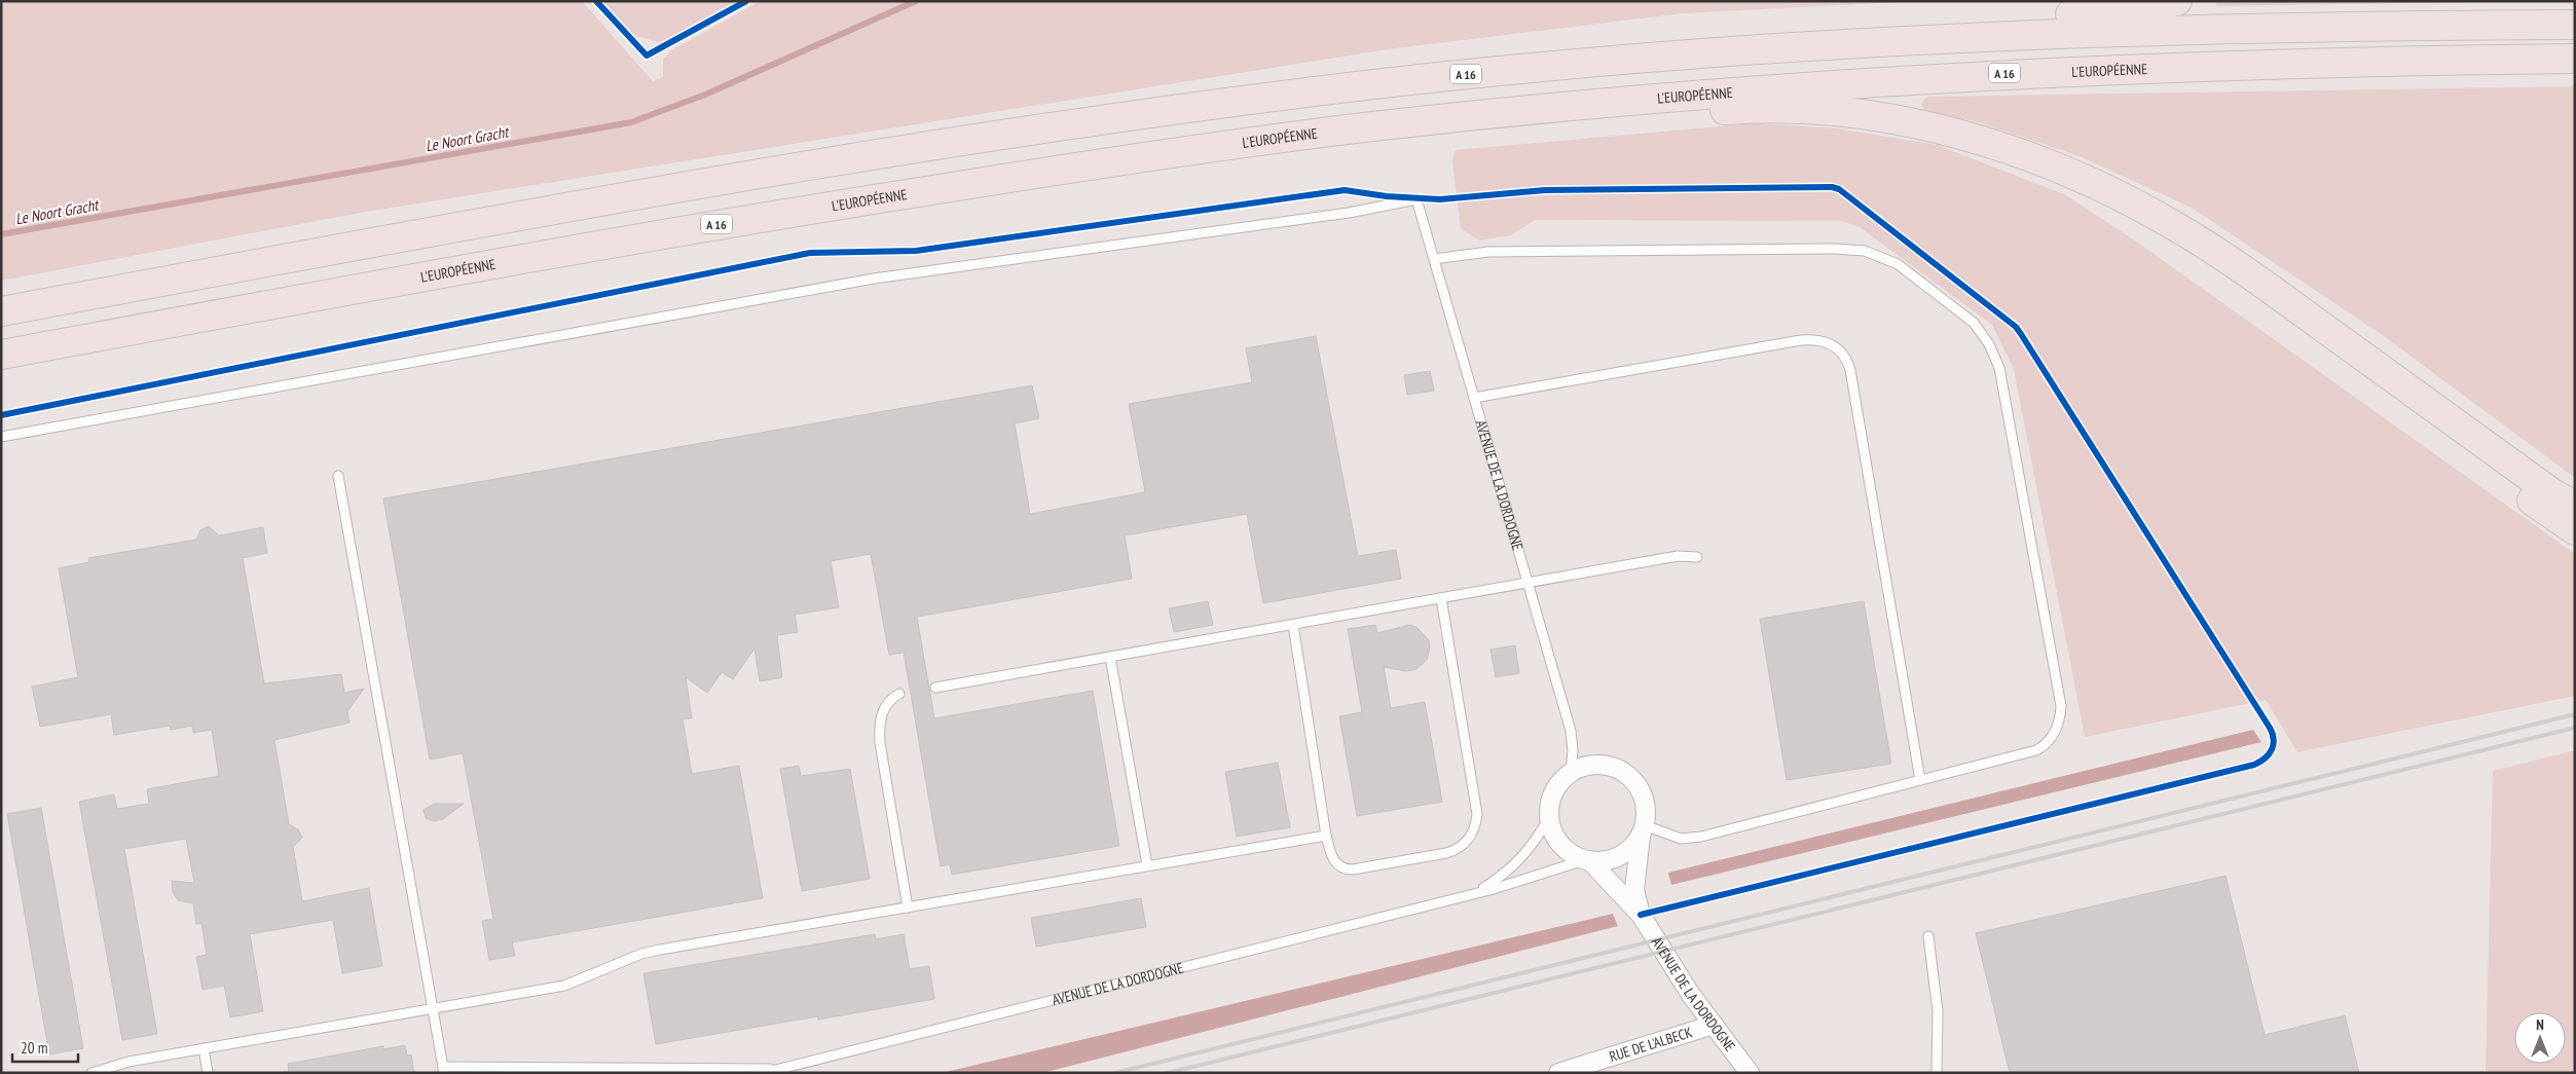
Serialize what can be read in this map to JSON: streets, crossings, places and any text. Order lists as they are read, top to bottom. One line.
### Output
{"streets":{"highway":["L'EUROPÉENNE","A 16"],"street":["AVENUE DE LA DORDOGNE","RUE DE L'ALBECK"]},"crossings":[["AVENUE DE LA DORDOGNE","RUE DE L'ALBECK"]],"water":["Le Noort Gracht"],"scale_bar":"20 m","north":"top"}
